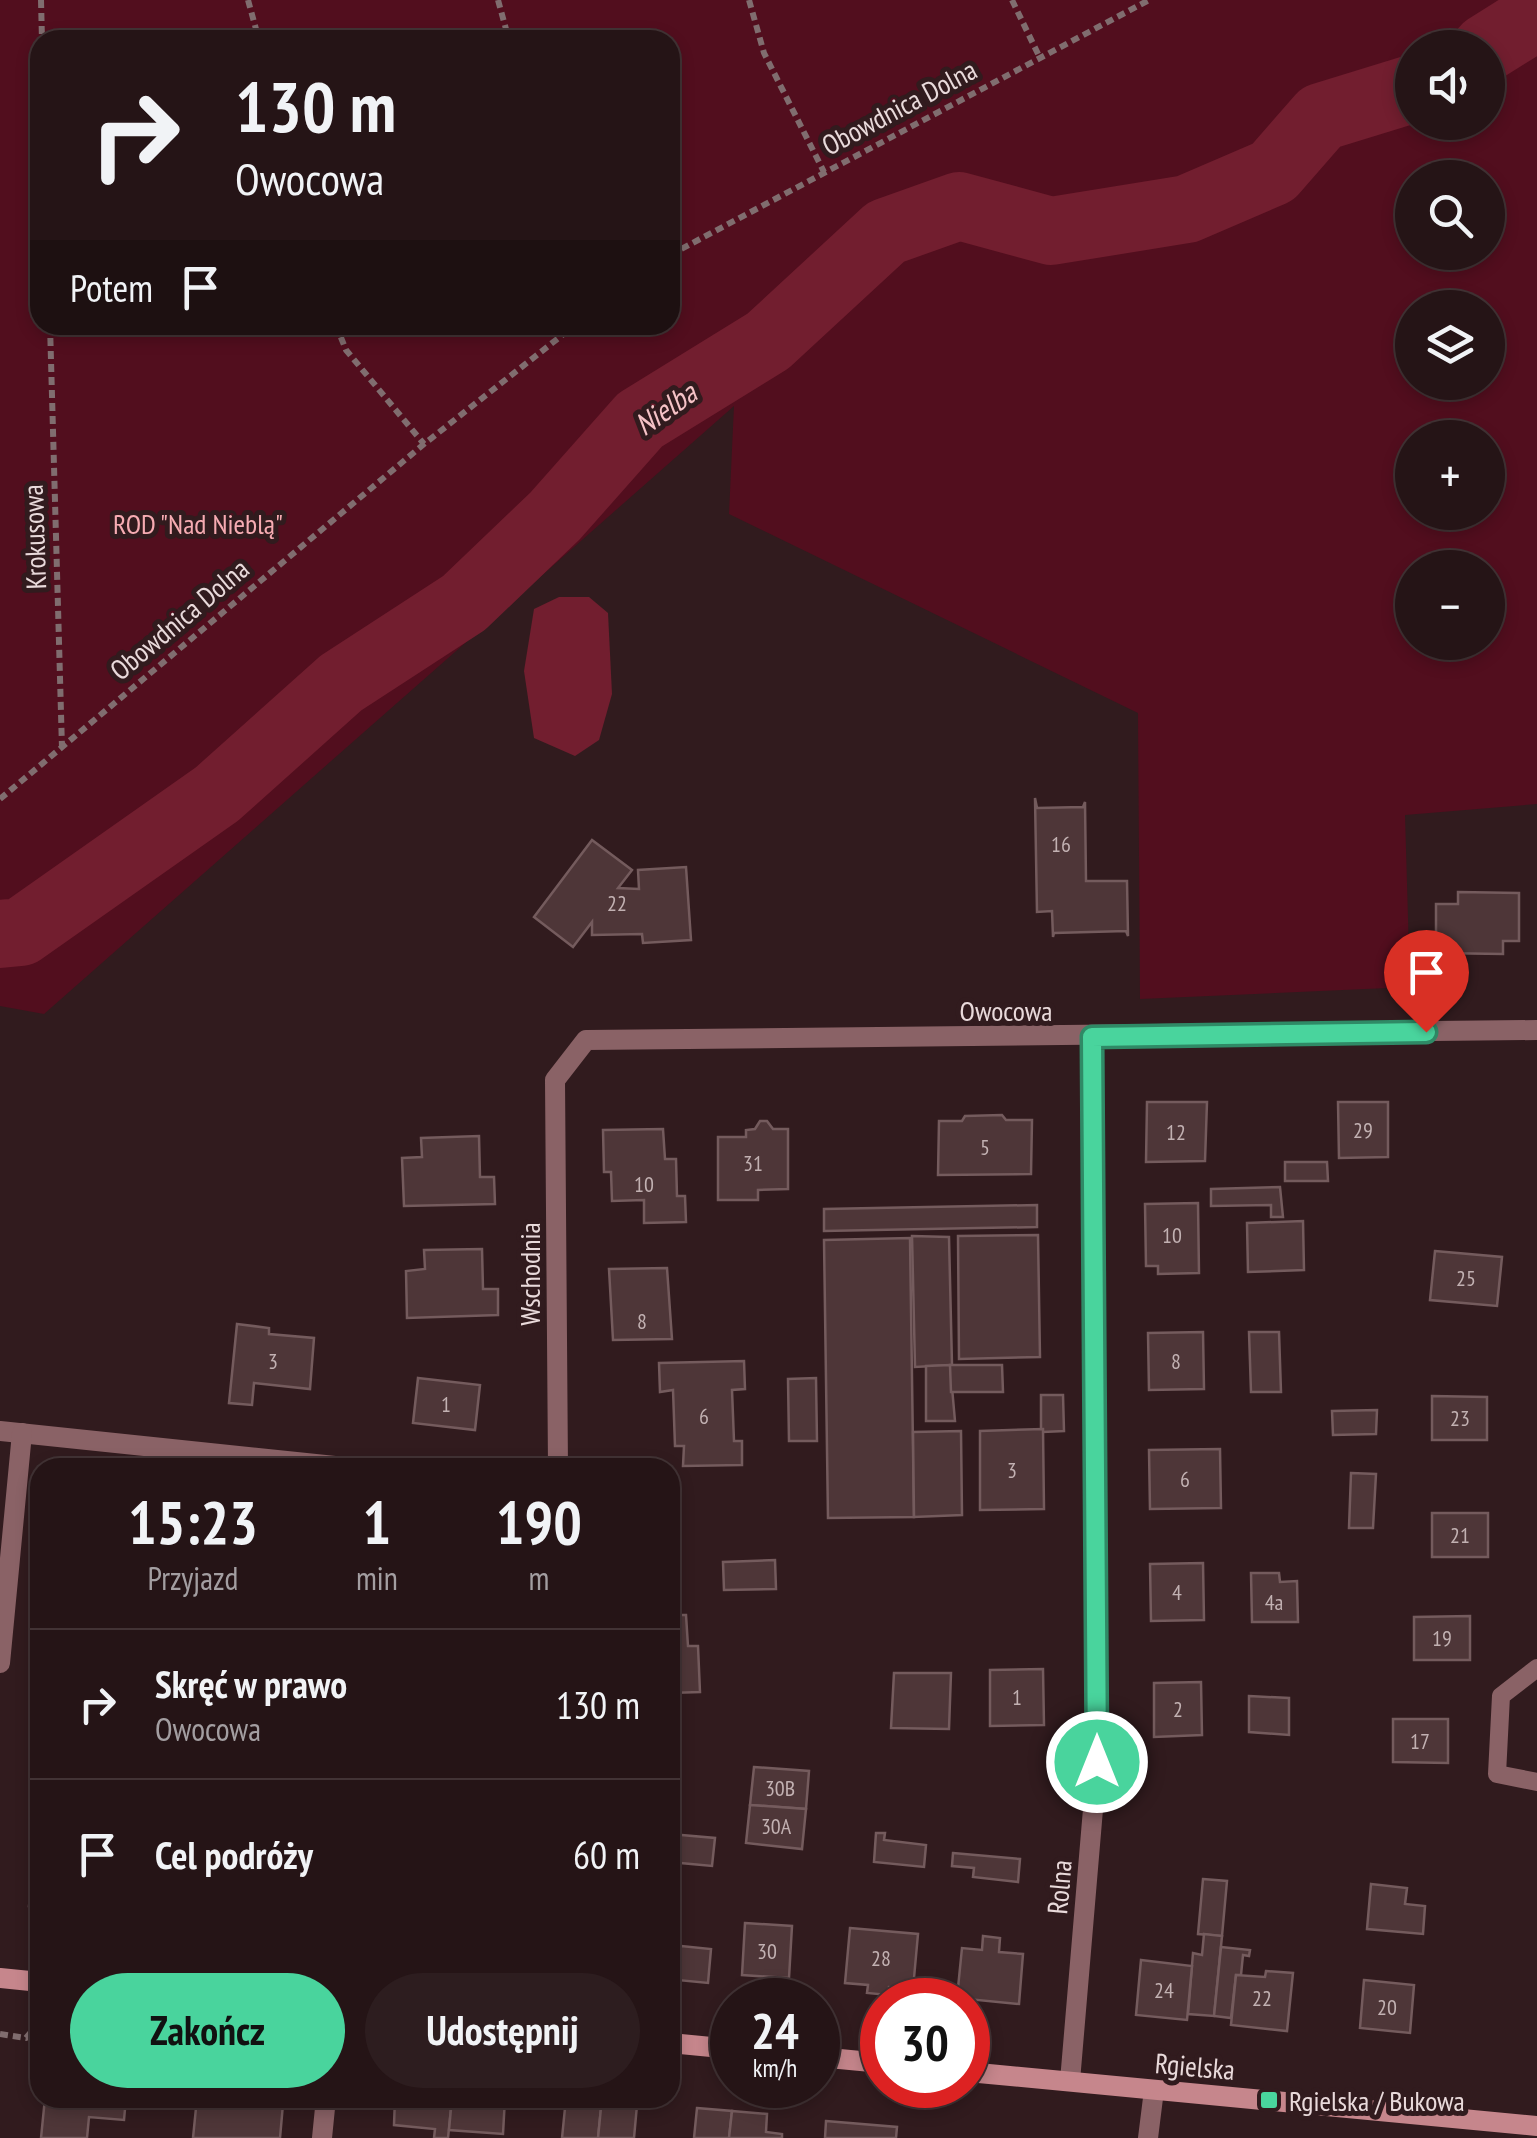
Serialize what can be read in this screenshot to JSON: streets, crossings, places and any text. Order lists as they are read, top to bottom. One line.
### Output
{"streets":{"street":["Owocowa","Wschodnia","Rolna","Rgielska"],"path":["Obowdnica Dolna","Krokusowa"]},"crossings":[["Obowdnica Dolna","Krokusowa"],["Owocowa","Wschodnia"],["Owocowa","Rolna"],["Rolna","Rgielska"]],"water":["Nielba"],"parks":["ROD \"Nad Nieblą\""],"places":{"transit":["Rgielska / Bukowa"]},"house_numbers":["16","22","29","12","5","31","10","10","25","8","3","8","1","6","23","3","6","21","4","4a","19","1","2","17","30B","30A","30","28","24","22","20"],"page":{"map_buttons":["+","−"],"turn":["130 m","Owocowa"],"then":"Potem","eta":["15:23","Przyjazd","1","min","190","m"],"list":[{"name":"Skręć w prawo","note":"Owocowa","value":"130 m"},{"name":"Cel podróży","value":"60 m"}],"buttons":["Zakończ","Udostępnij"],"speed":"24 km/h","limit":"30"}}
